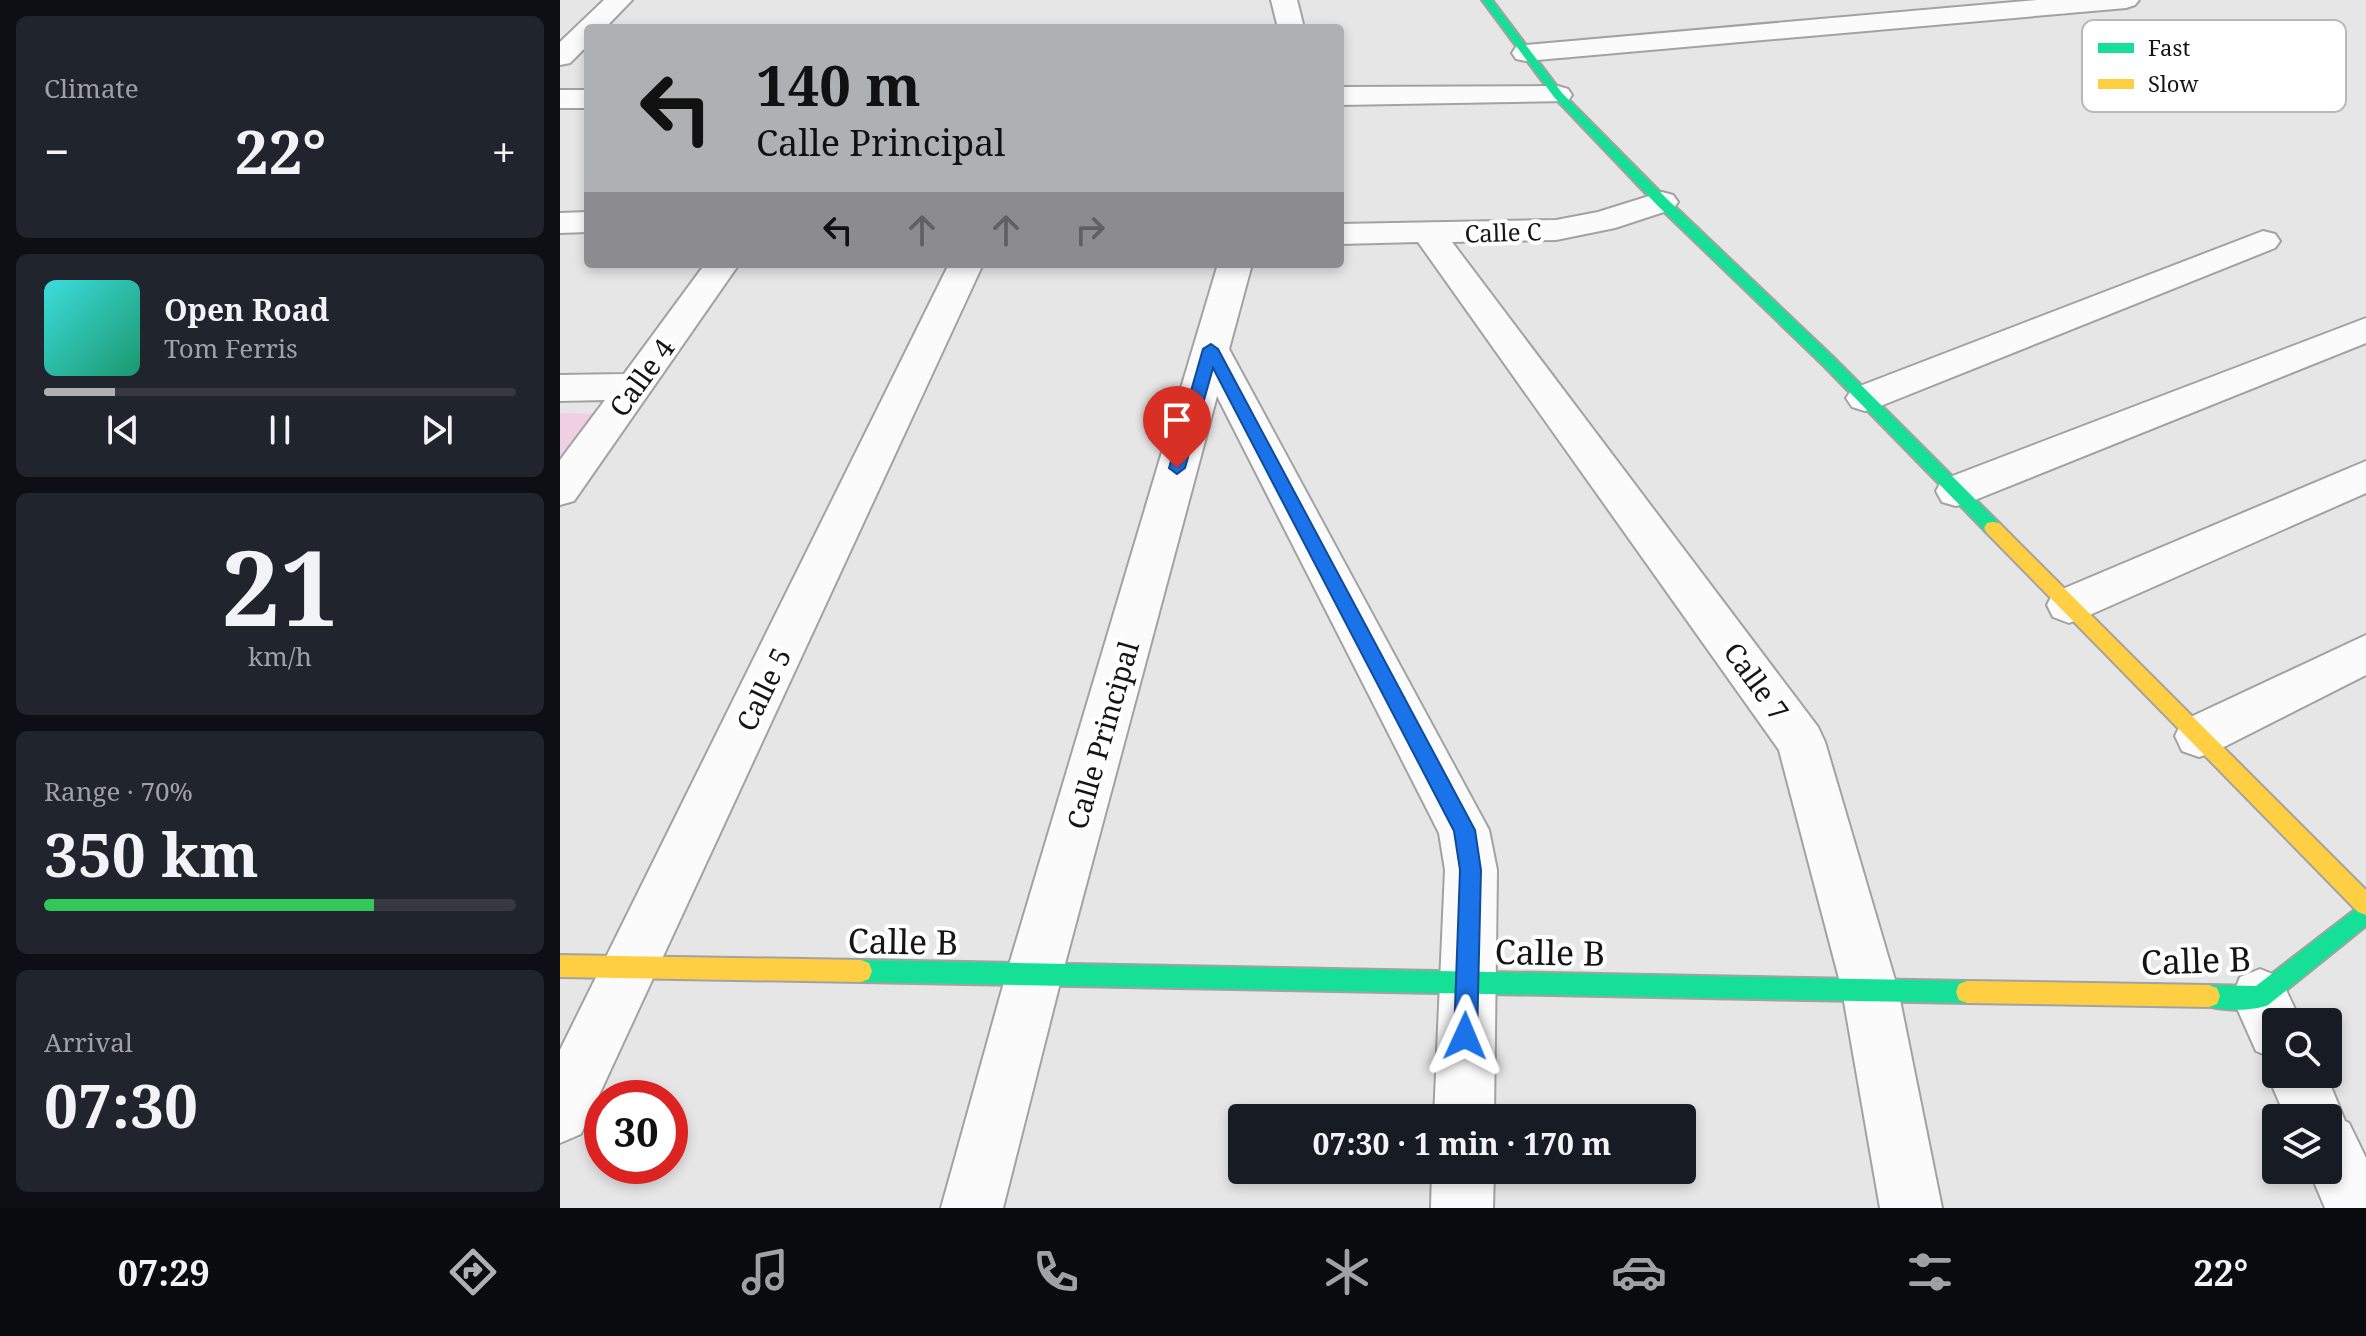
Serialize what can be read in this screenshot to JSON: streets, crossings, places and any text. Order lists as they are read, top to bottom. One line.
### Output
{"streets":{"street":["Calle C","Calle 4","Calle 7","Calle 5","Calle Principal","Calle B"]},"crossings":[["Calle C","Calle 7"],["Calle 7","Calle B"],["Calle 5","Calle B"],["Calle Principal","Calle B"]],"legend":["Fast","Slow"],"page":{"tile":["Climate",["21","km/h"],["Range · 70%","350 km"],["Arrival","07:30"]],"turn":["140 m","Calle Principal"],"heat":["−","22°","+"],"song":["Open Road","Tom Ferris"],"limit":"30","trip":"07:30 · 1 min · 170 m","tabs":["07:29","22°"]}}
